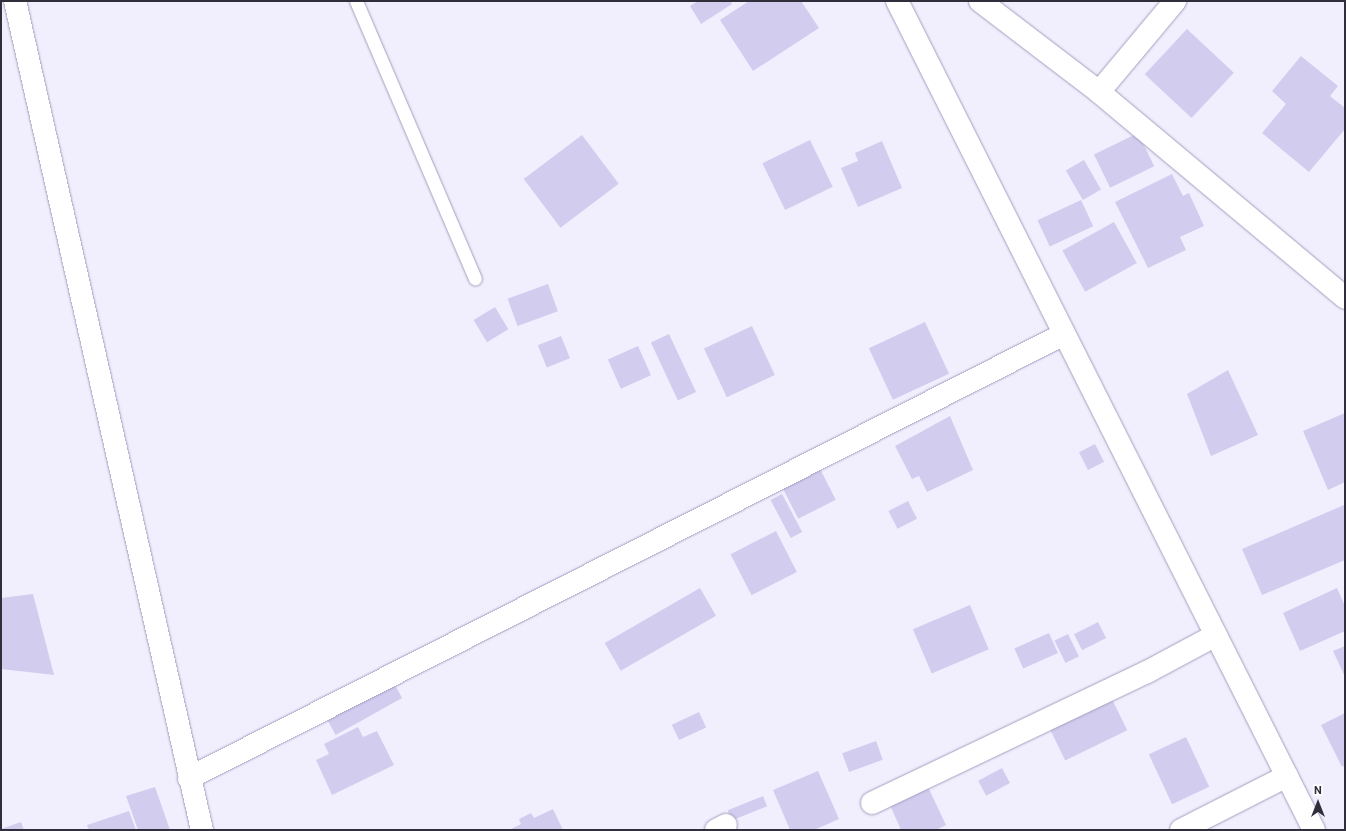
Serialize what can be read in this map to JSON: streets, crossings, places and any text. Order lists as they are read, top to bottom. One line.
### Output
{"north":"top"}
